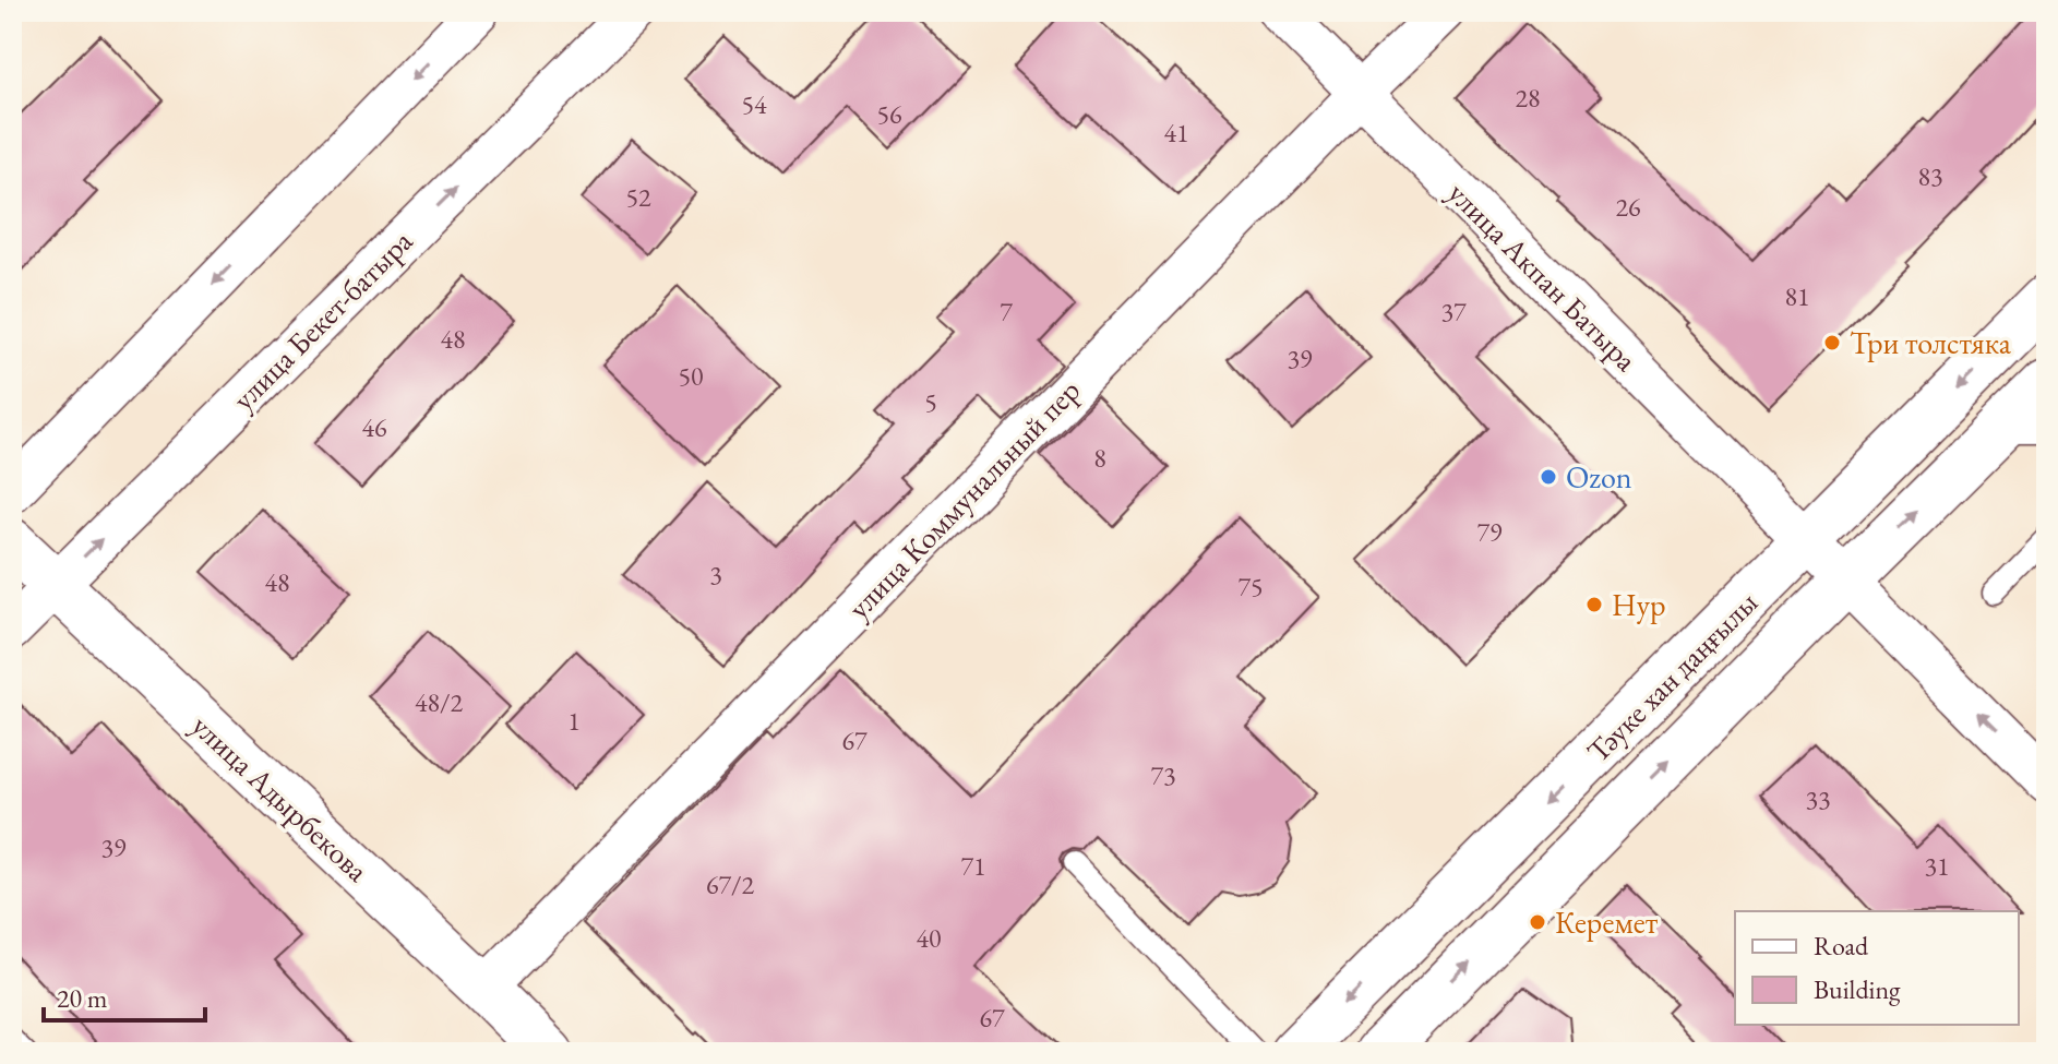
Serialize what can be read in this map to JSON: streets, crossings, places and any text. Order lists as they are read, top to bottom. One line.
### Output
{"streets":{"main road":["Тәуке хан даңғылы","улица Адырбекова"],"street":["улица Акпан Батыра","улица Бекет-батыра","улица Коммунальный пер"]},"crossings":[["улица Акпан Батыра","улица Коммунальный пер"],["улица Акпан Батыра","Тәуке хан даңғылы"],["улица Бекет-батыра","улица Адырбекова"],["улица Коммунальный пер","улица Адырбекова"]],"places":["Три толстяка","Ozon","Нур","Керемет"],"house_numbers":["28","54","56","41","83","52","26","81","7","37","48","39","50","5","46","8","79","3","48","75","48/2","1","67","73","33","39","71","31","67/2","40","67"],"legend":["Road","Building"],"scale_bar":"20 m"}
